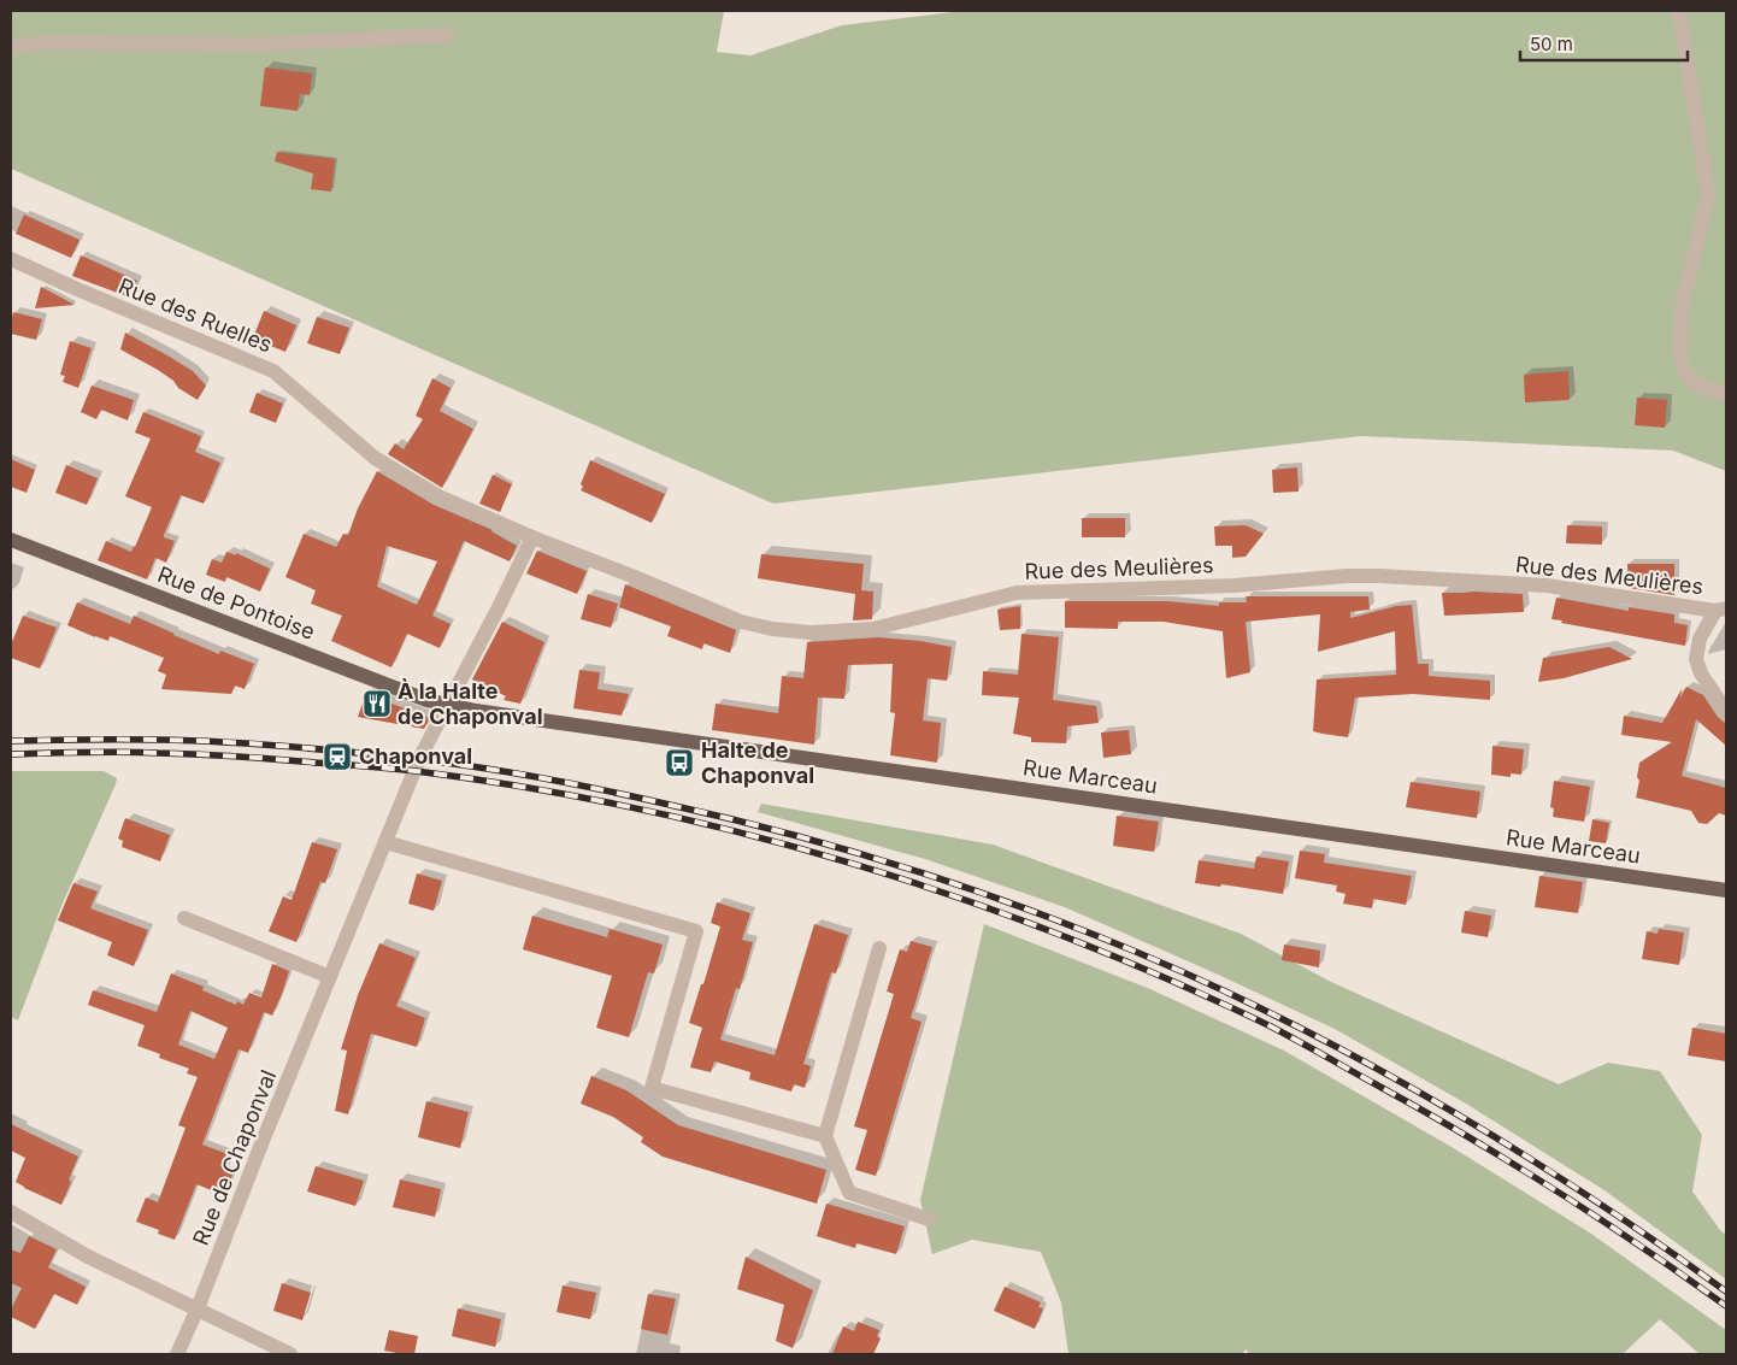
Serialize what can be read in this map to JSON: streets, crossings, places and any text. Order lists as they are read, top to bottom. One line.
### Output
{"streets":{"main road":["Rue de Pontoise","Rue Marceau"],"street":["Rue des Ruelles","Rue des Meulières","Rue de Chaponval"]},"crossings":[["Rue des Ruelles","Rue des Meulières"],["Rue de Pontoise","Rue Marceau"],["Rue de Pontoise","Rue de Chaponval"],["Rue Marceau","Rue de Chaponval"]],"places":{"restaurant":["À la Halte de Chaponval"],"station":["Chaponval"],"bus stop":["Halte de Chaponval"]},"scale_bar":"50 m"}
